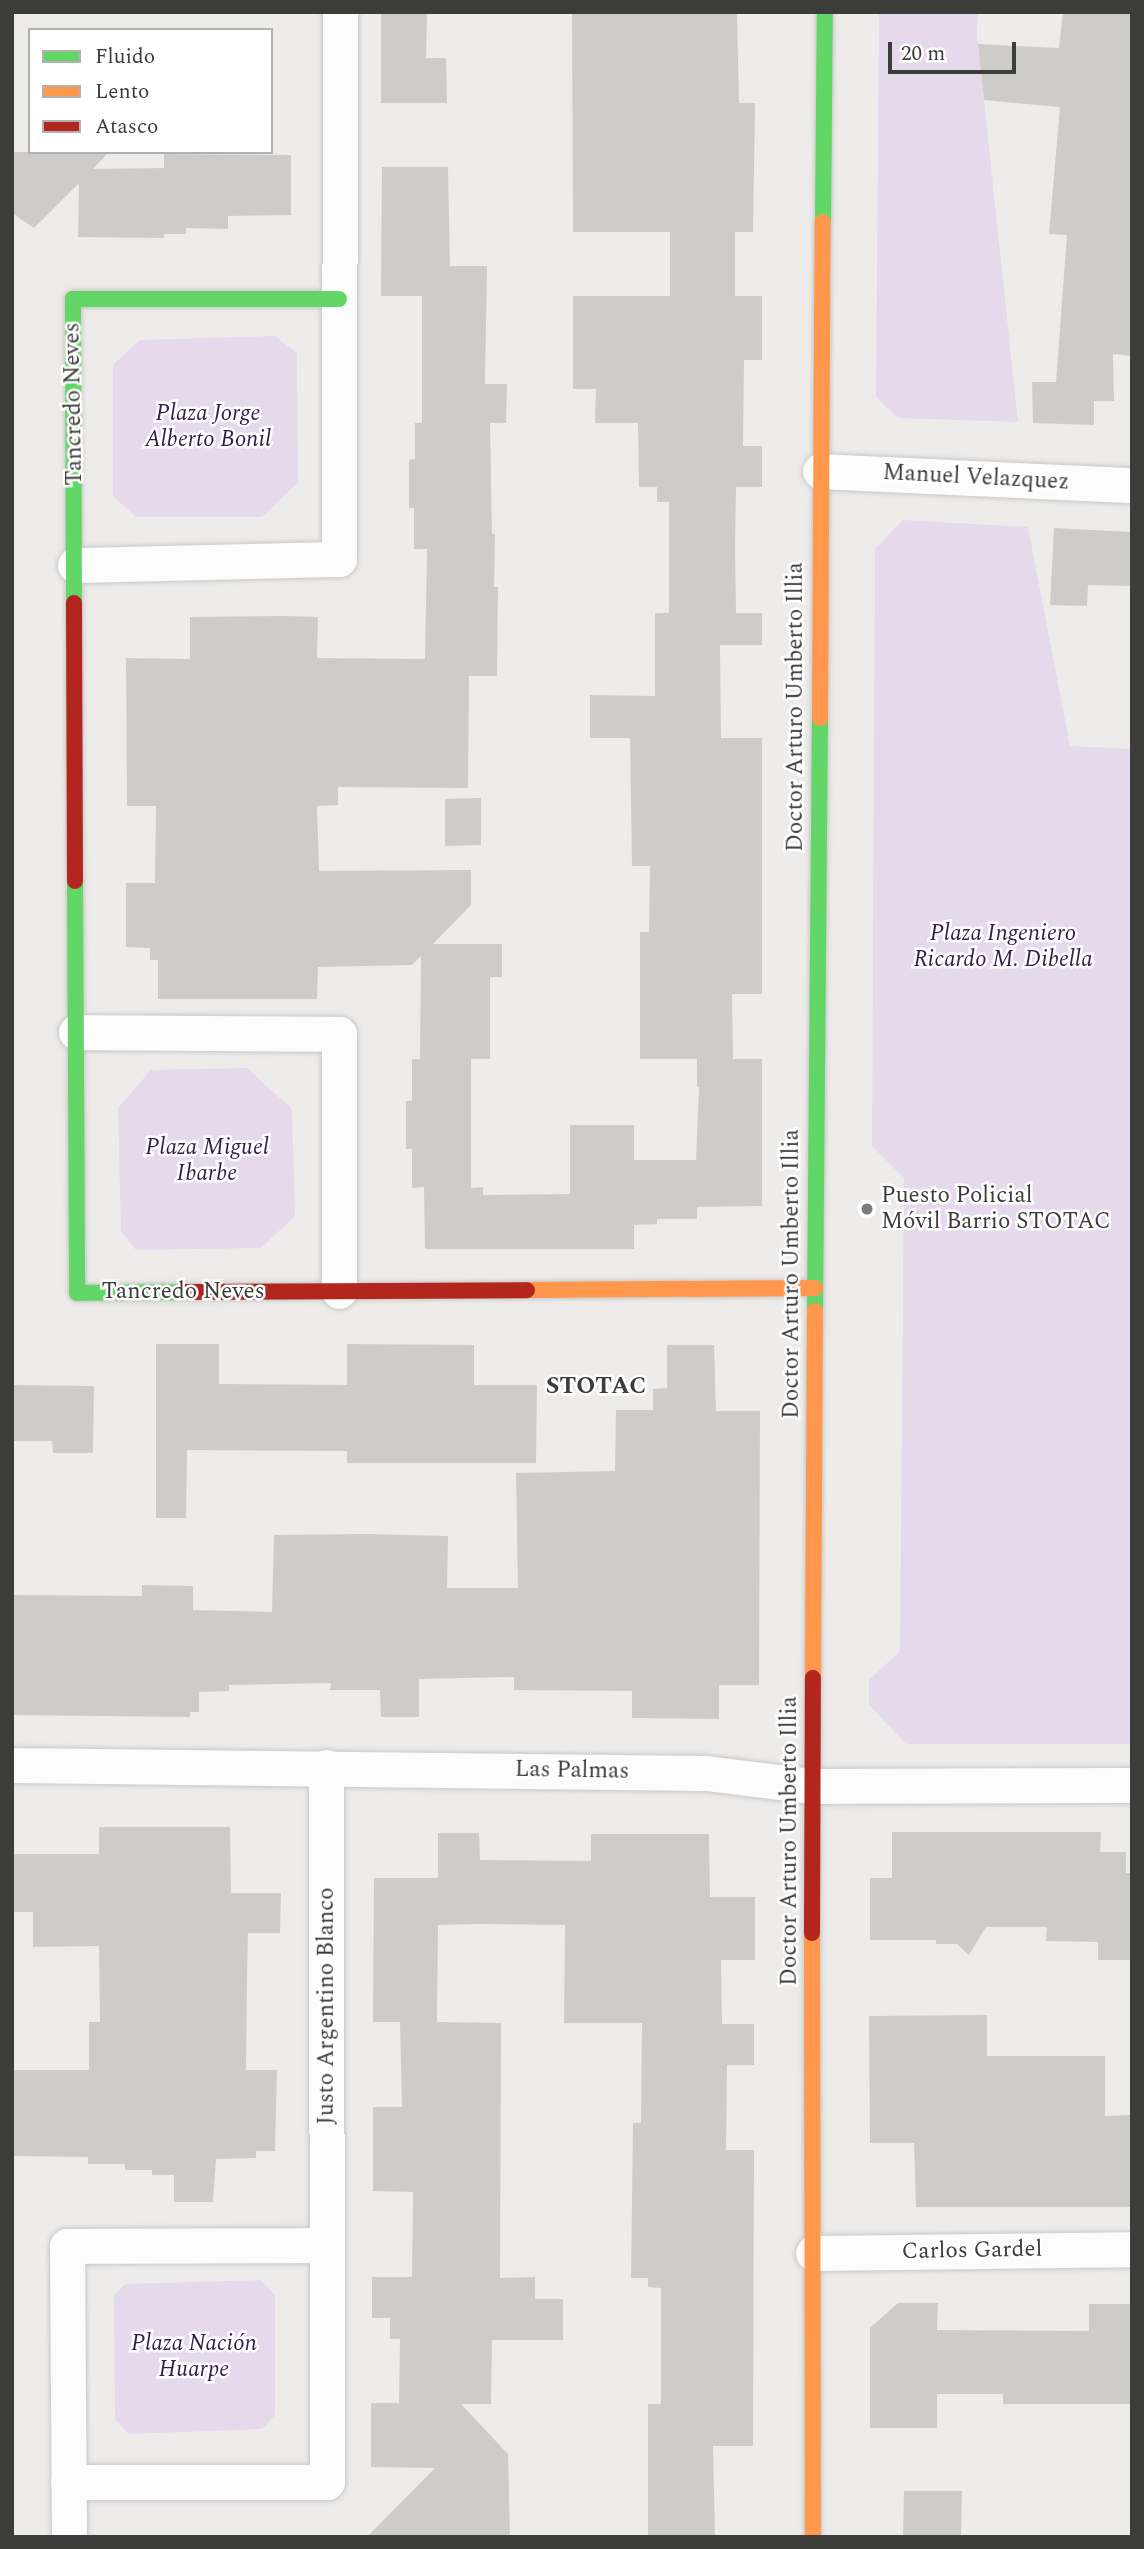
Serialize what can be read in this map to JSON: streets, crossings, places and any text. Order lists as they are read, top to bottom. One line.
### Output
{"streets":{"street":["Tancredo Neves","Manuel Velazquez","Doctor Arturo Umberto Illia","Las Palmas","Justo Argentino Blanco","Carlos Gardel"]},"crossings":[["Tancredo Neves","Doctor Arturo Umberto Illia"],["Manuel Velazquez","Doctor Arturo Umberto Illia"],["Doctor Arturo Umberto Illia","Las Palmas"],["Doctor Arturo Umberto Illia","Carlos Gardel"],["Las Palmas","Justo Argentino Blanco"]],"districts":["STOTAC"],"parks":["Plaza Jorge Alberto Bonil","Plaza Ingeniero Ricardo M. Dibella","Plaza Miguel Ibarbe","Plaza Nación Huarpe"],"places":["Puesto Policial Móvil Barrio STOTAC"],"legend":["Fluido","Lento","Atasco"],"scale_bar":"20 m"}
